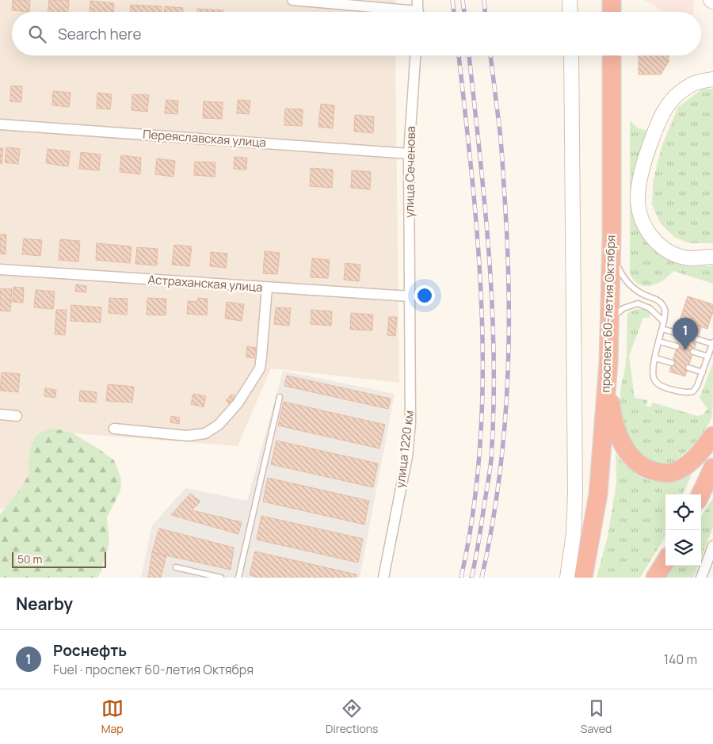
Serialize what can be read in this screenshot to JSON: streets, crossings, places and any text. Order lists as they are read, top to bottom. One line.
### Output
{"streets":{"highway":["проспект 60-летия Октября"],"street":["Переяславская улица","улица Сеченова","Астраханская улица","улица 1220 км"]},"crossings":[["Переяславская улица","улица Сеченова"],["улица Сеченова","Астраханская улица"],["улица Сеченова","улица 1220 км"],["Астраханская улица","улица 1220 км"]],"scale_bar":"50 m","page":{"search":"Search here","pins":"1","scale":"50 m","heading":"Nearby","list":[{"mark":"1","name":"Роснефть","note":"Fuel · проспект 60-летия Октября","value":"140 m"}],"nav":["Map","Directions","Saved"]}}
